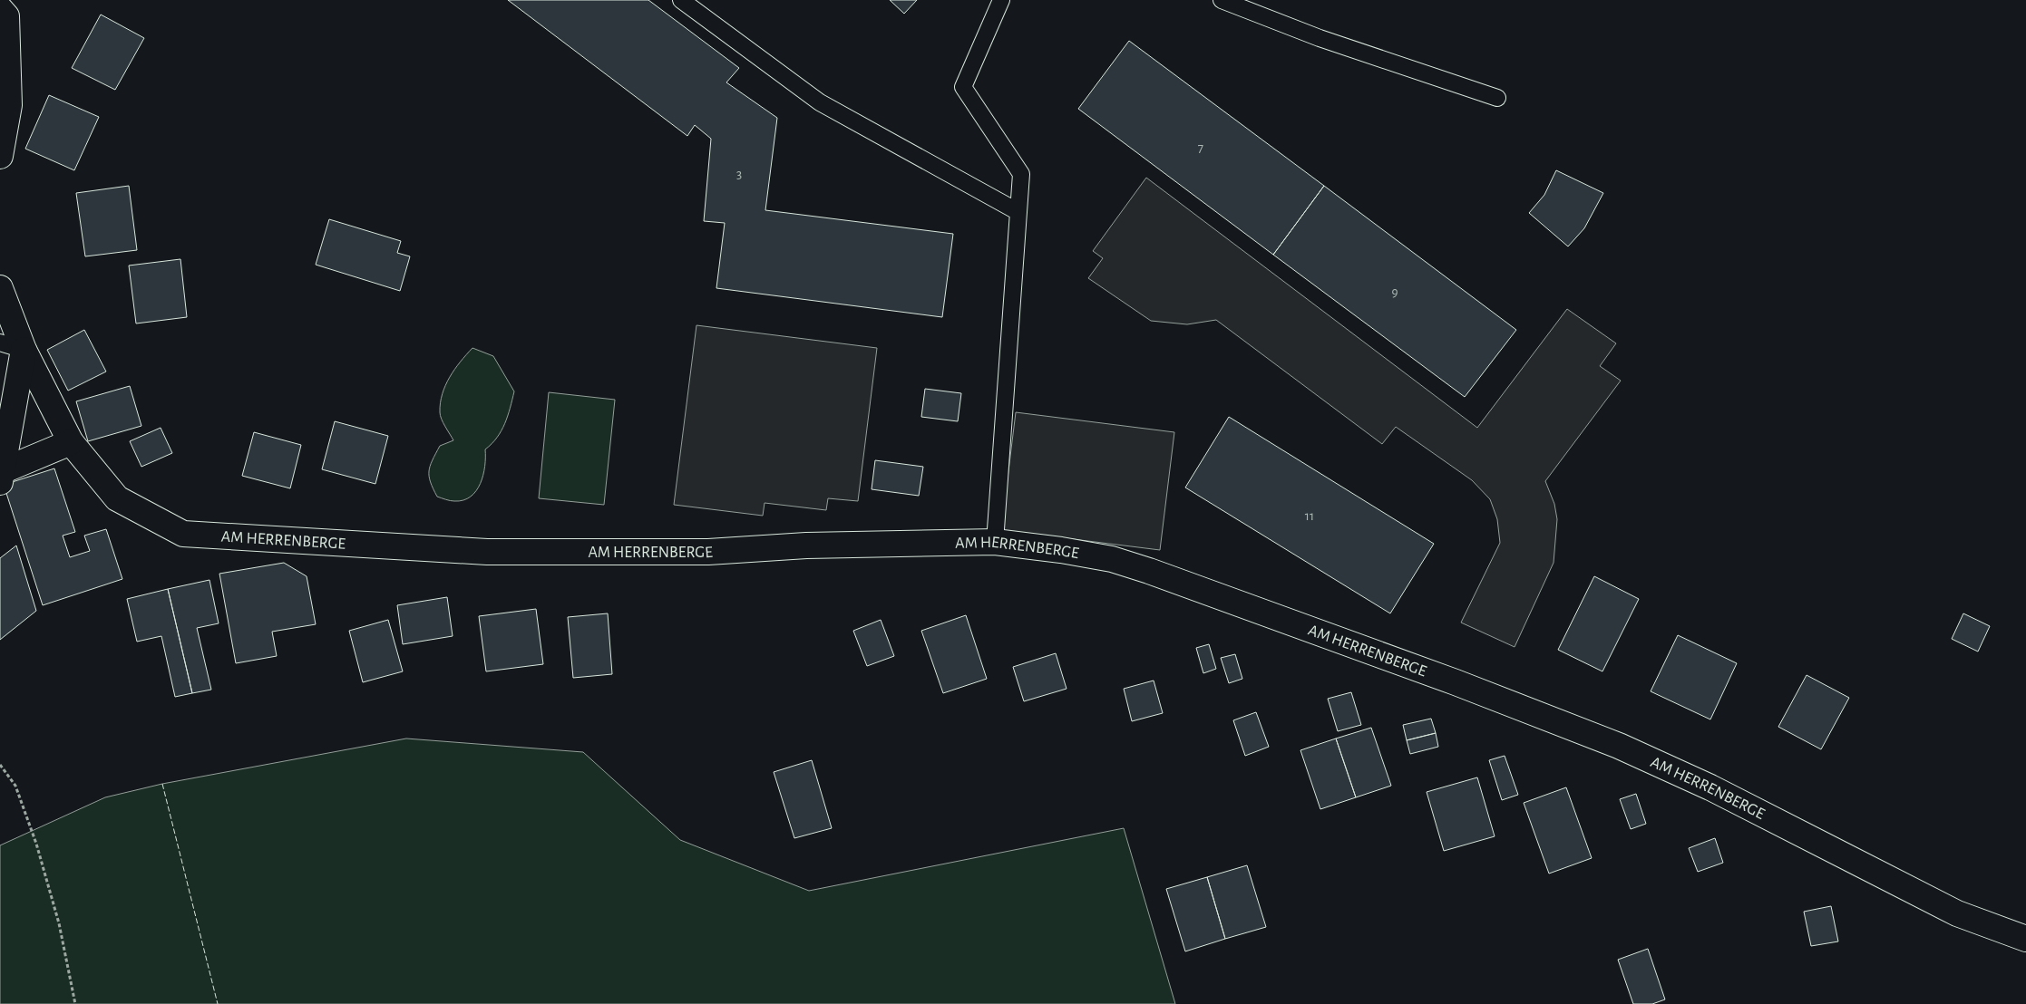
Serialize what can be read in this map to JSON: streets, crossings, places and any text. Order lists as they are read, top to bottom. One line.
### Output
{"streets":{"street":["AM HERRENBERGE"]},"house_numbers":["7","3","9","11"]}
